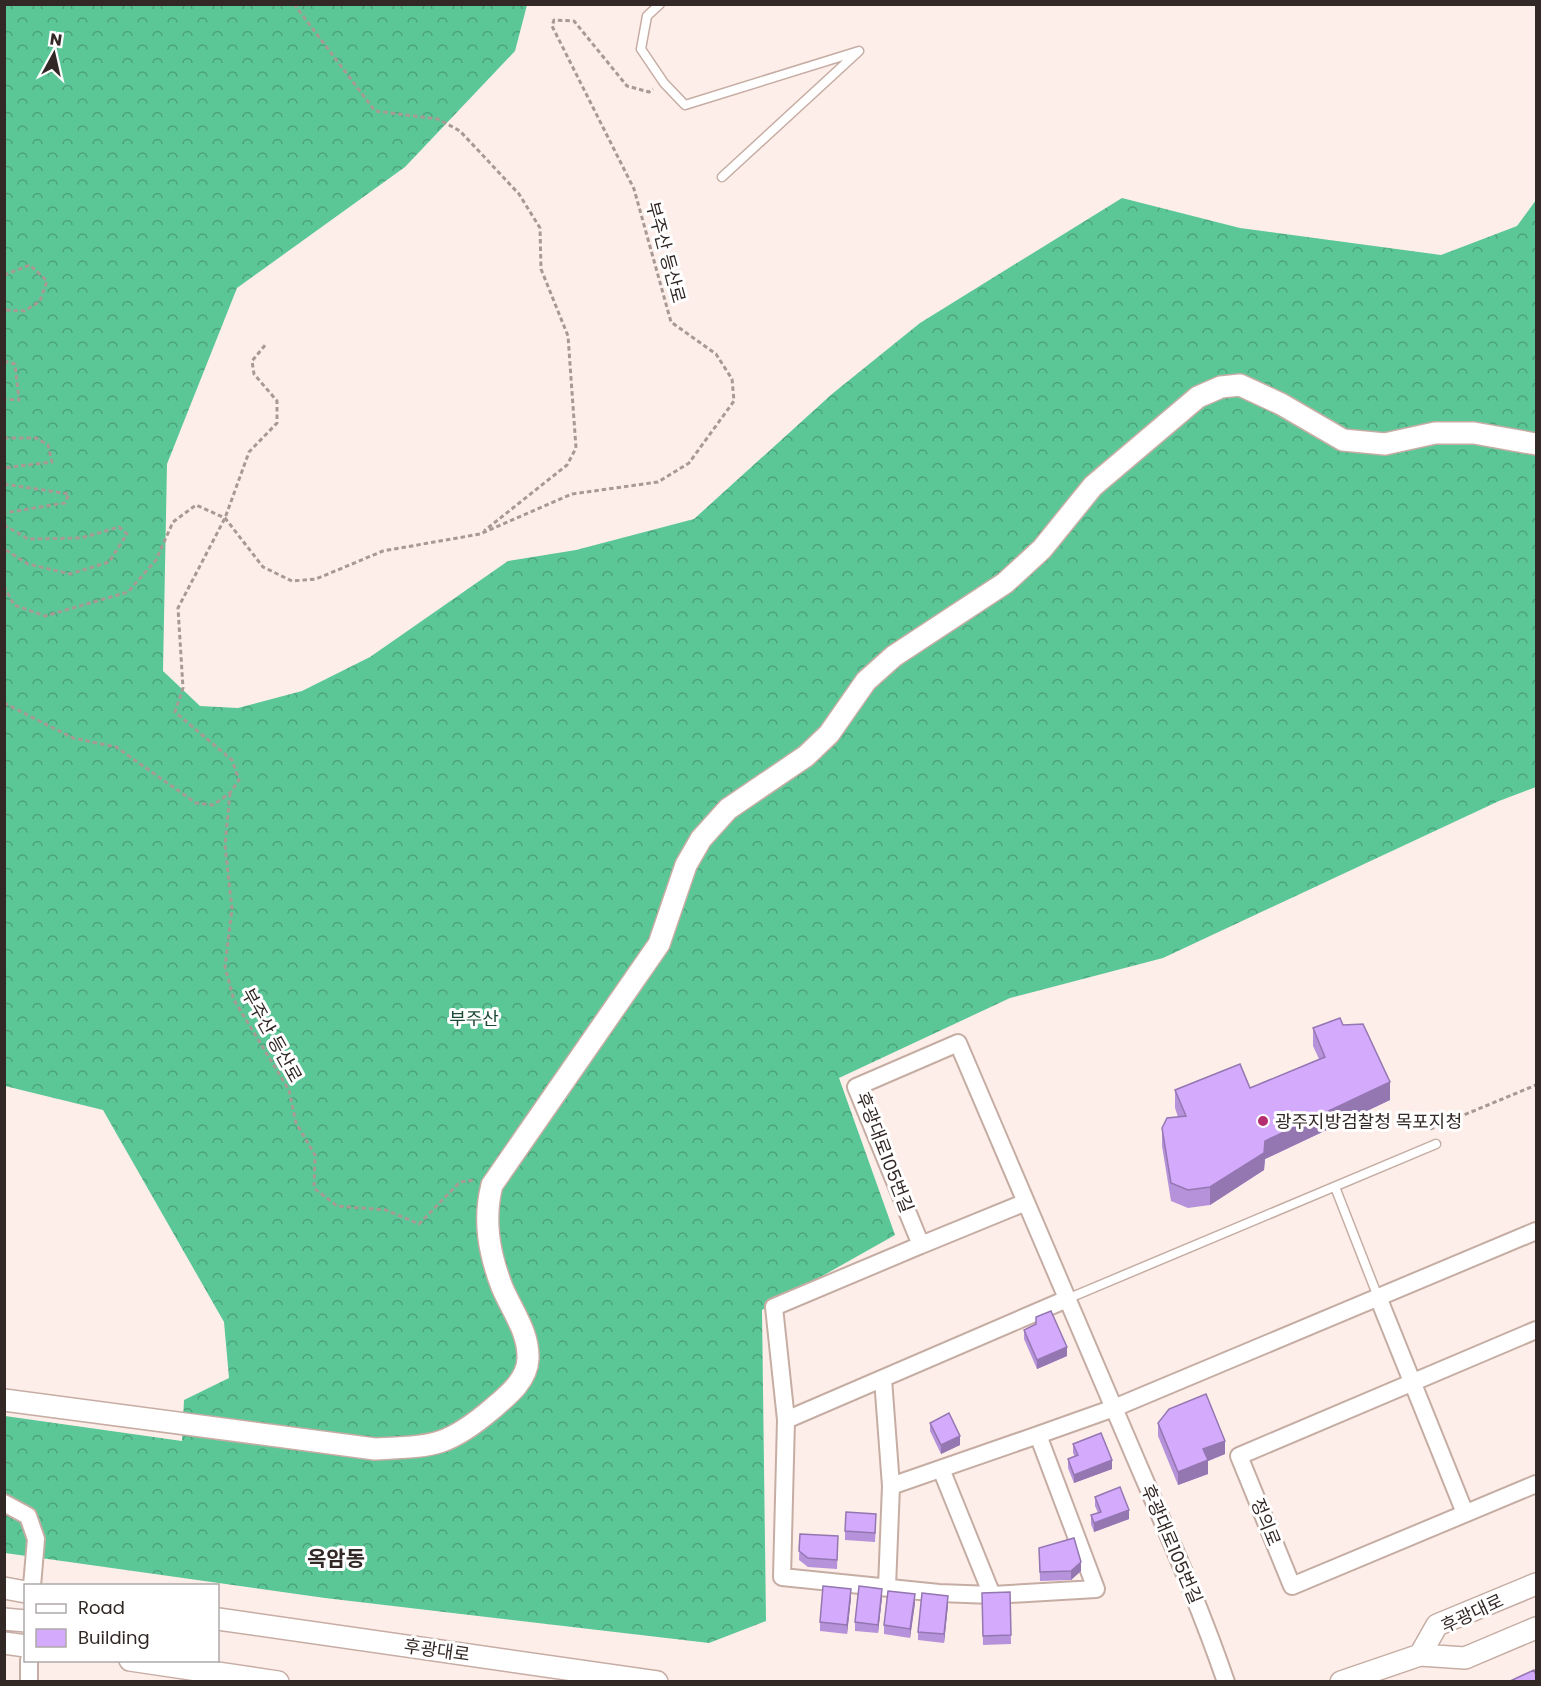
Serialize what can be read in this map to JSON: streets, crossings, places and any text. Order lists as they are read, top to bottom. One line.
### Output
{"streets":{"street":["후광대로105번길","정의로","후광대로"],"path":["부주산 등산로"]},"districts":["옥암동"],"parks":["부주산"],"places":["광주지방검찰청 목포지청"],"legend":["Road","Building"],"north":"top"}
